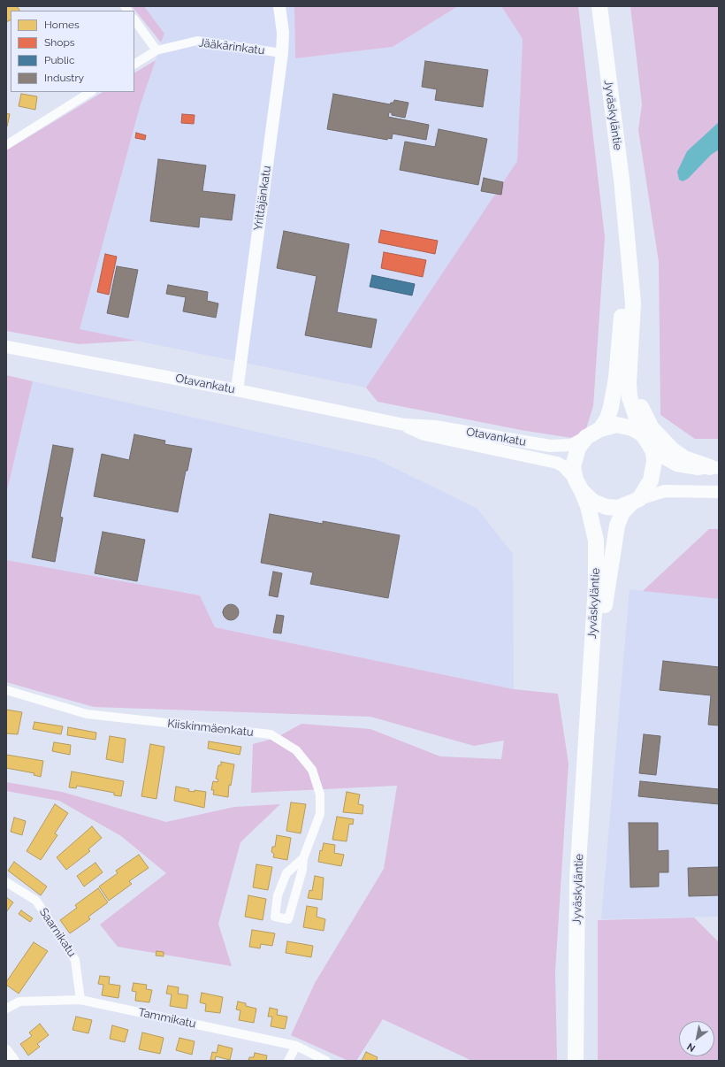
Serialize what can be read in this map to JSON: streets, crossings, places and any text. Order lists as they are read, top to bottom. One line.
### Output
{"streets":{"highway":["Jyväskyläntie"],"main road":["Yrittäjänkatu","Otavankatu"],"street":["Jääkärinkatu","Kiiskinmäenkatu","Saarnikatu","Tammikatu"]},"crossings":[["Jääkärinkatu","Yrittäjänkatu"],["Jyväskyläntie","Otavankatu"],["Yrittäjänkatu","Otavankatu"],["Saarnikatu","Tammikatu"]],"legend":["Homes","Shops","Public","Industry"],"north":"bottom left"}
